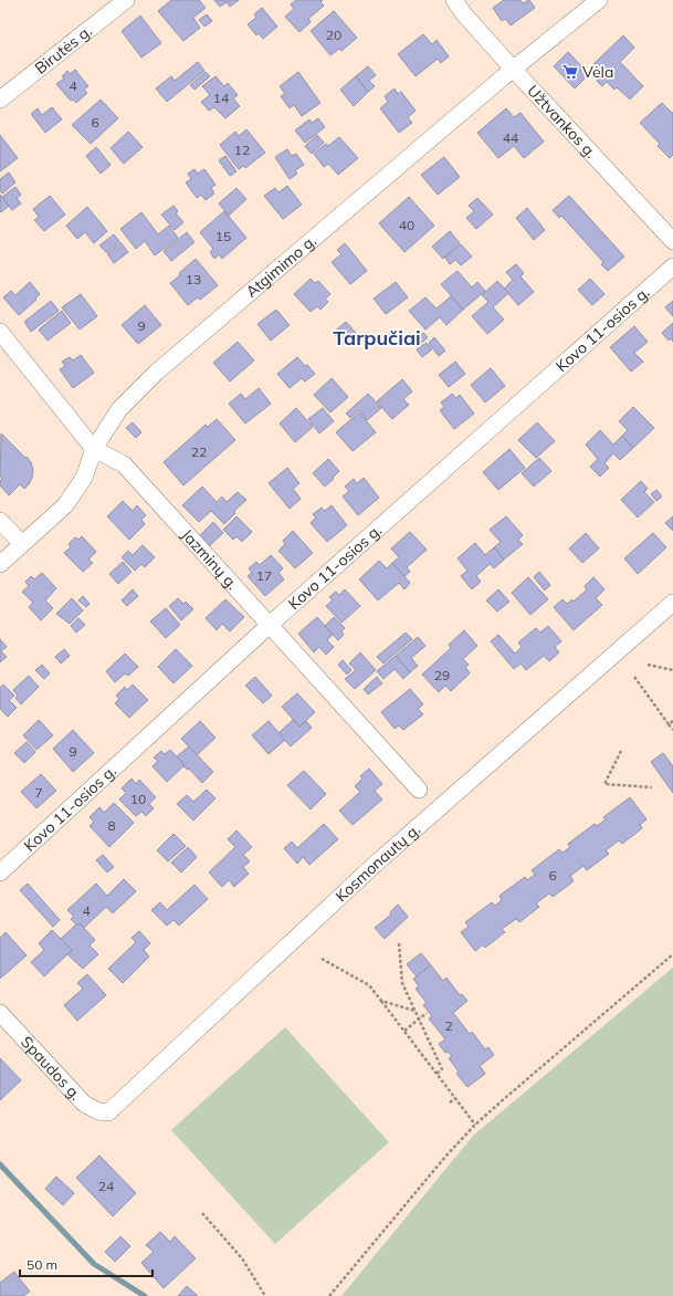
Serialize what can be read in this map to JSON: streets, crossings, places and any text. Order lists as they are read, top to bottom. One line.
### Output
{"streets":{"street":["Birutės g.","Užtvankos g.","Atgimimo g.","Kovo 11-osios g.","Jazminų g.","Kosmonautų g.","Spaudos g."]},"crossings":[["Užtvankos g.","Atgimimo g."],["Atgimimo g.","Jazminų g."],["Kovo 11-osios g.","Jazminų g."],["Kosmonautų g.","Spaudos g."]],"districts":["Tarpučiai"],"places":{"supermarket":["Vėla"]},"house_numbers":["20","4","14","6","44","12","40","15","13","9","22","17","29","9","7","10","8","6","4","2","24"],"scale_bar":"50 m"}
